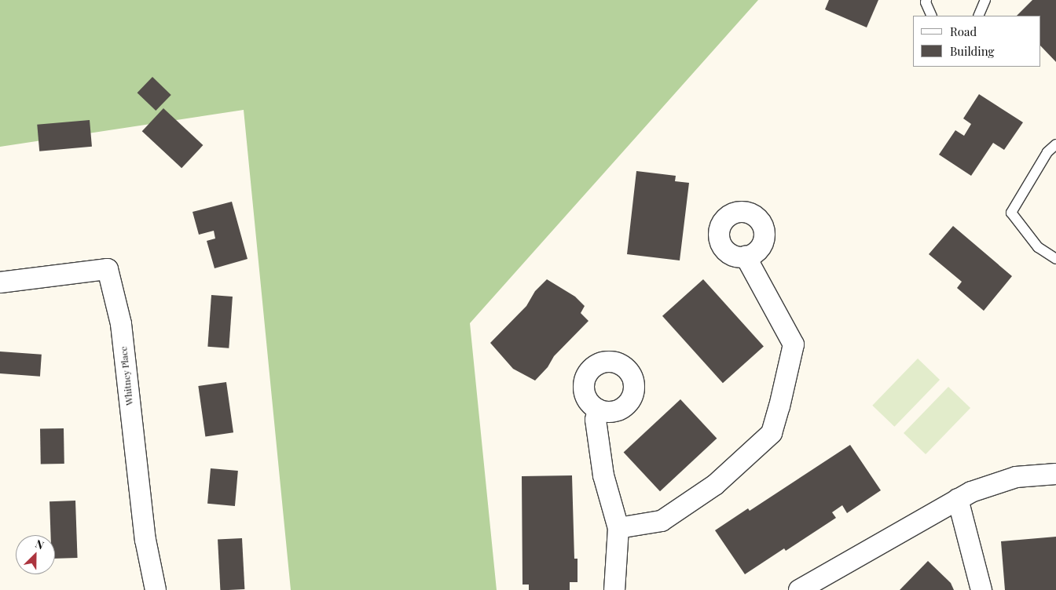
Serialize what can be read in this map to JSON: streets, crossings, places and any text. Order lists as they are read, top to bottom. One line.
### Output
{"streets":{"street":["Whitney Place"]},"legend":["Road","Building"],"north":"top right"}
